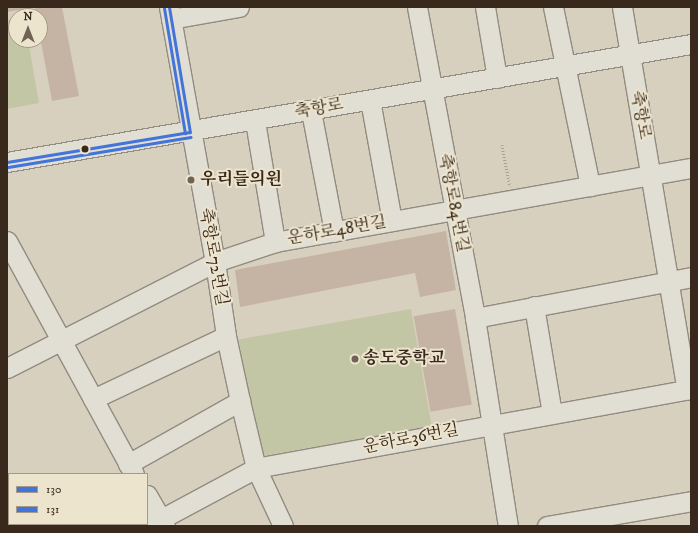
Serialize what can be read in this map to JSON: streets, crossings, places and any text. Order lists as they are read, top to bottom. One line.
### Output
{"streets":{"street":["축항로","축항로84번길","운하로48번길","축항로72번길","운하로36번길"]},"crossings":[["축항로","축항로84번길"],["축항로","운하로48번길"],["축항로","축항로72번길"],["축항로","운하로36번길"],["축항로84번길","운하로48번길"],["축항로84번길","운하로36번길"],["운하로48번길","축항로72번길"],["축항로72번길","운하로36번길"]],"places":["우리들의원","송도중학교"],"lines":["transit line 130","transit line 131"],"legend":["130","131"],"north":"top"}
